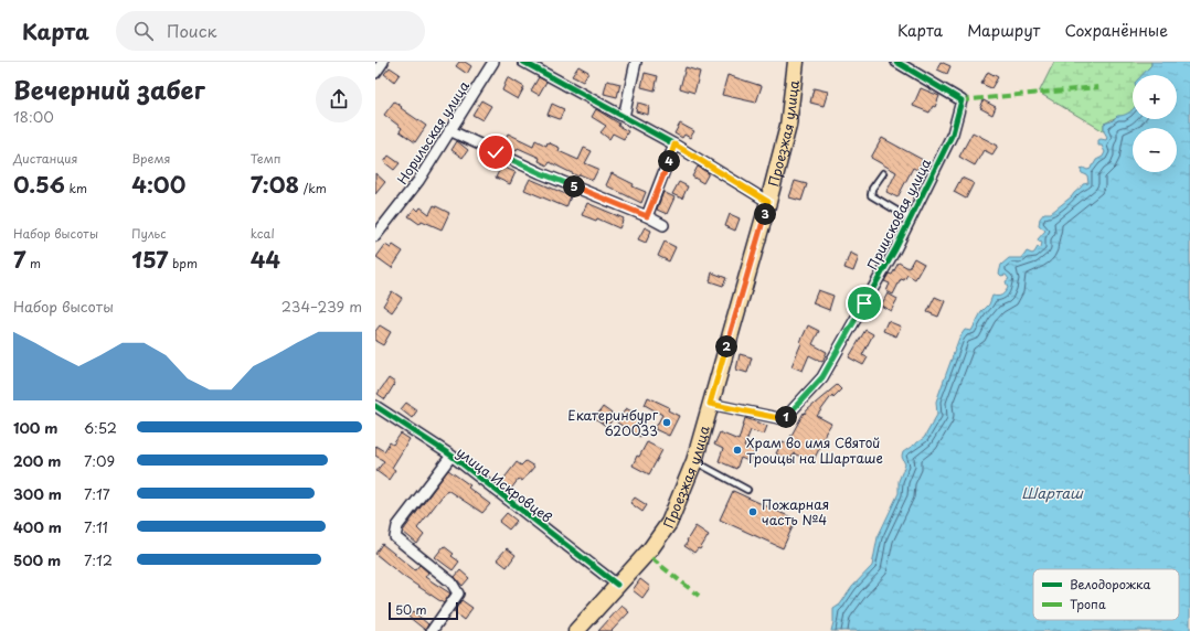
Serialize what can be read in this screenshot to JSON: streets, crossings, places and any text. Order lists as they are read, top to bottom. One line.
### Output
{"streets":{"main road":["Проезжая улица"],"street":["Норильская улица","Приисковая улица","улица Искровцев"]},"crossings":[["Проезжая улица","Приисковая улица"],["Проезжая улица","улица Искровцев"]],"water":["Шарташ"],"places":["Екатеринбург 620033","Храм во имя Святой Троицы на Шарташе","Пожарная часть №4"],"legend":["Велодорожка","Тропа"],"scale_bar":"50 m","page":{"header":"Карта","search":"Поиск","nav":["Карта","Маршрут","Сохранённые"],"heading":["Вечерний забег","18:00"],"map_buttons":["+","−"],"stats":[["Дистанция","0.56 km"],["Время","4:00"],["Темп","7:08 /km"],["Набор высоты","7 m"],["Пульс","157 bpm"],["kcal","44"]],"pins":["4","5","3","2","1"],"chart":["Набор высоты","234–239 m"],"list":[{"name":"100 m","note":"6:52"},{"name":"200 m","note":"7:09"},{"name":"300 m","note":"7:17"},{"name":"400 m","note":"7:11"},{"name":"500 m","note":"7:12"}],"scale":"50 m"}}
